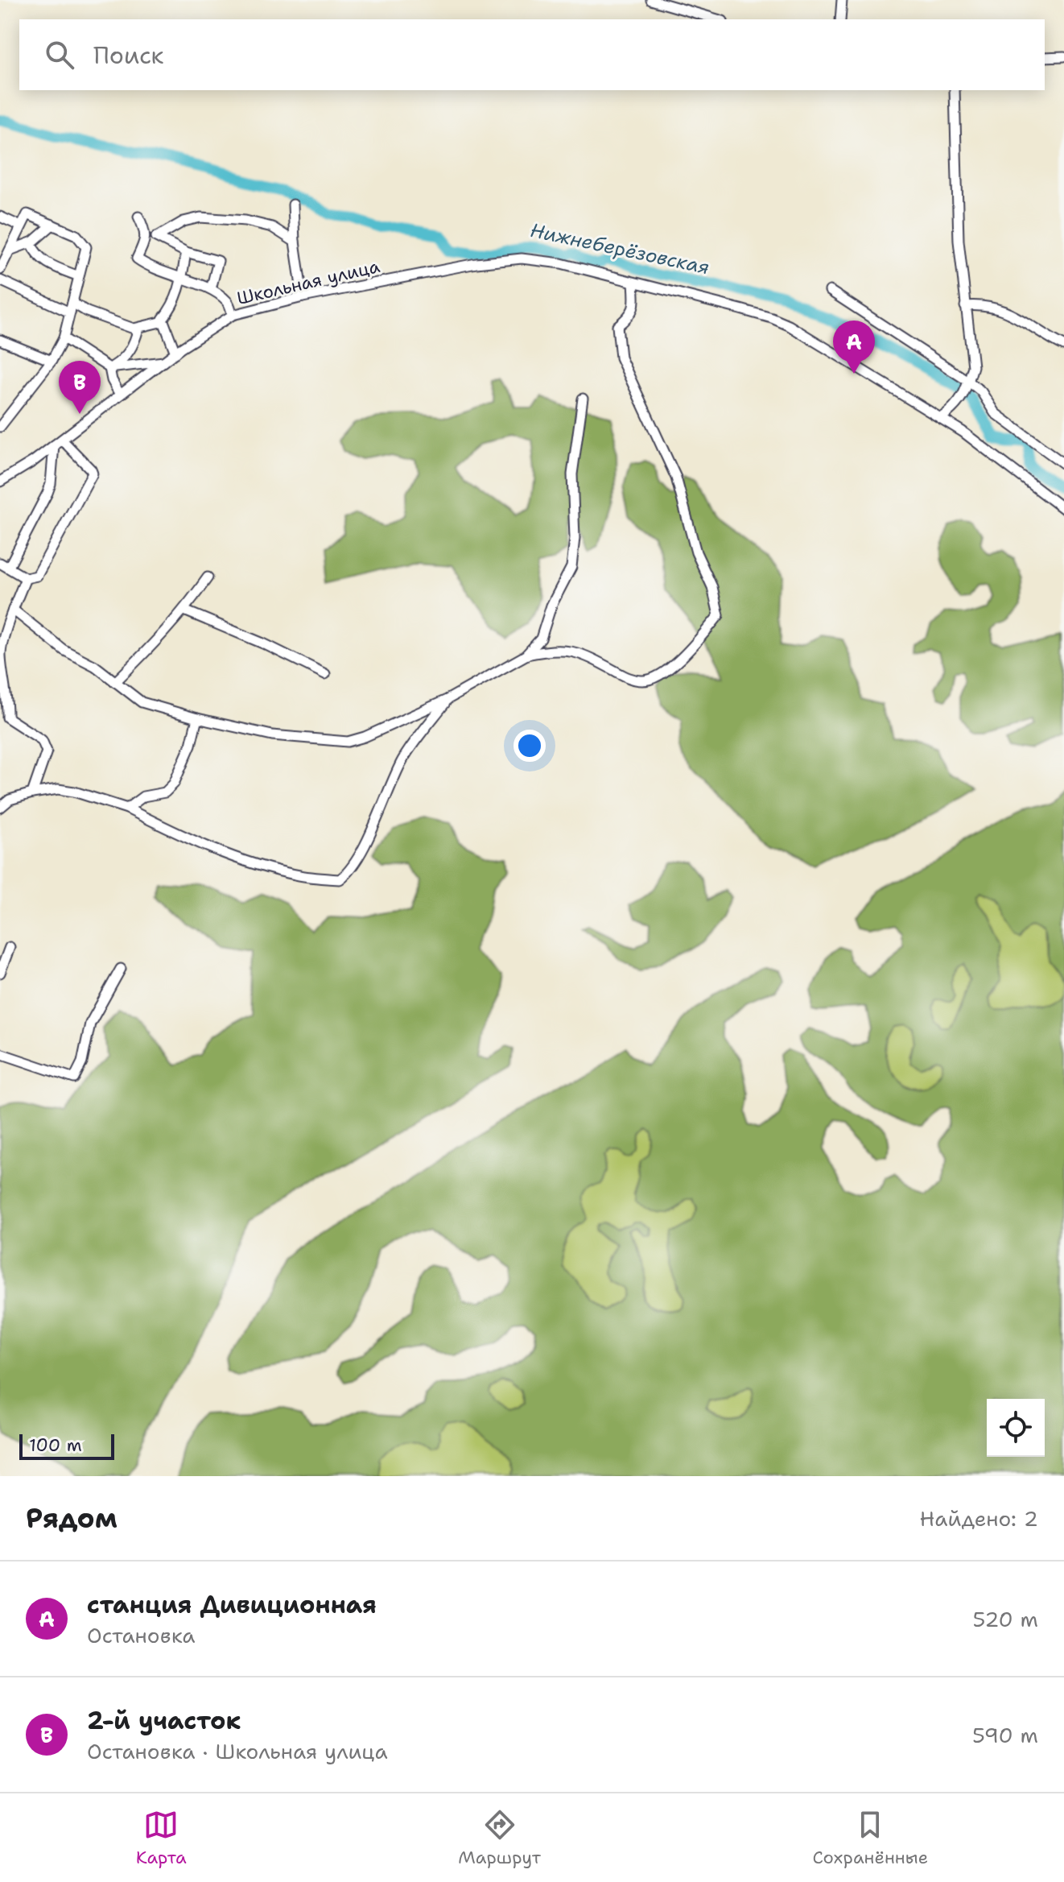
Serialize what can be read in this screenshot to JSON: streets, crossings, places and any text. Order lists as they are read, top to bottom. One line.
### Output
{"streets":{"street":["Школьная улица"]},"water":["Нижнеберёзовская"],"scale_bar":"100 m","page":{"search":"Поиск","pins":["A","B"],"scale":"100 m","heading":["Рядом","Найдено: 2"],"list":[{"mark":"A","name":"станция Дивиционная","note":"Остановка","value":"520 m"},{"mark":"B","name":"2-й участок","note":"Остановка · Школьная улица","value":"590 m"}],"nav":["Карта","Маршрут","Сохранённые"]}}
